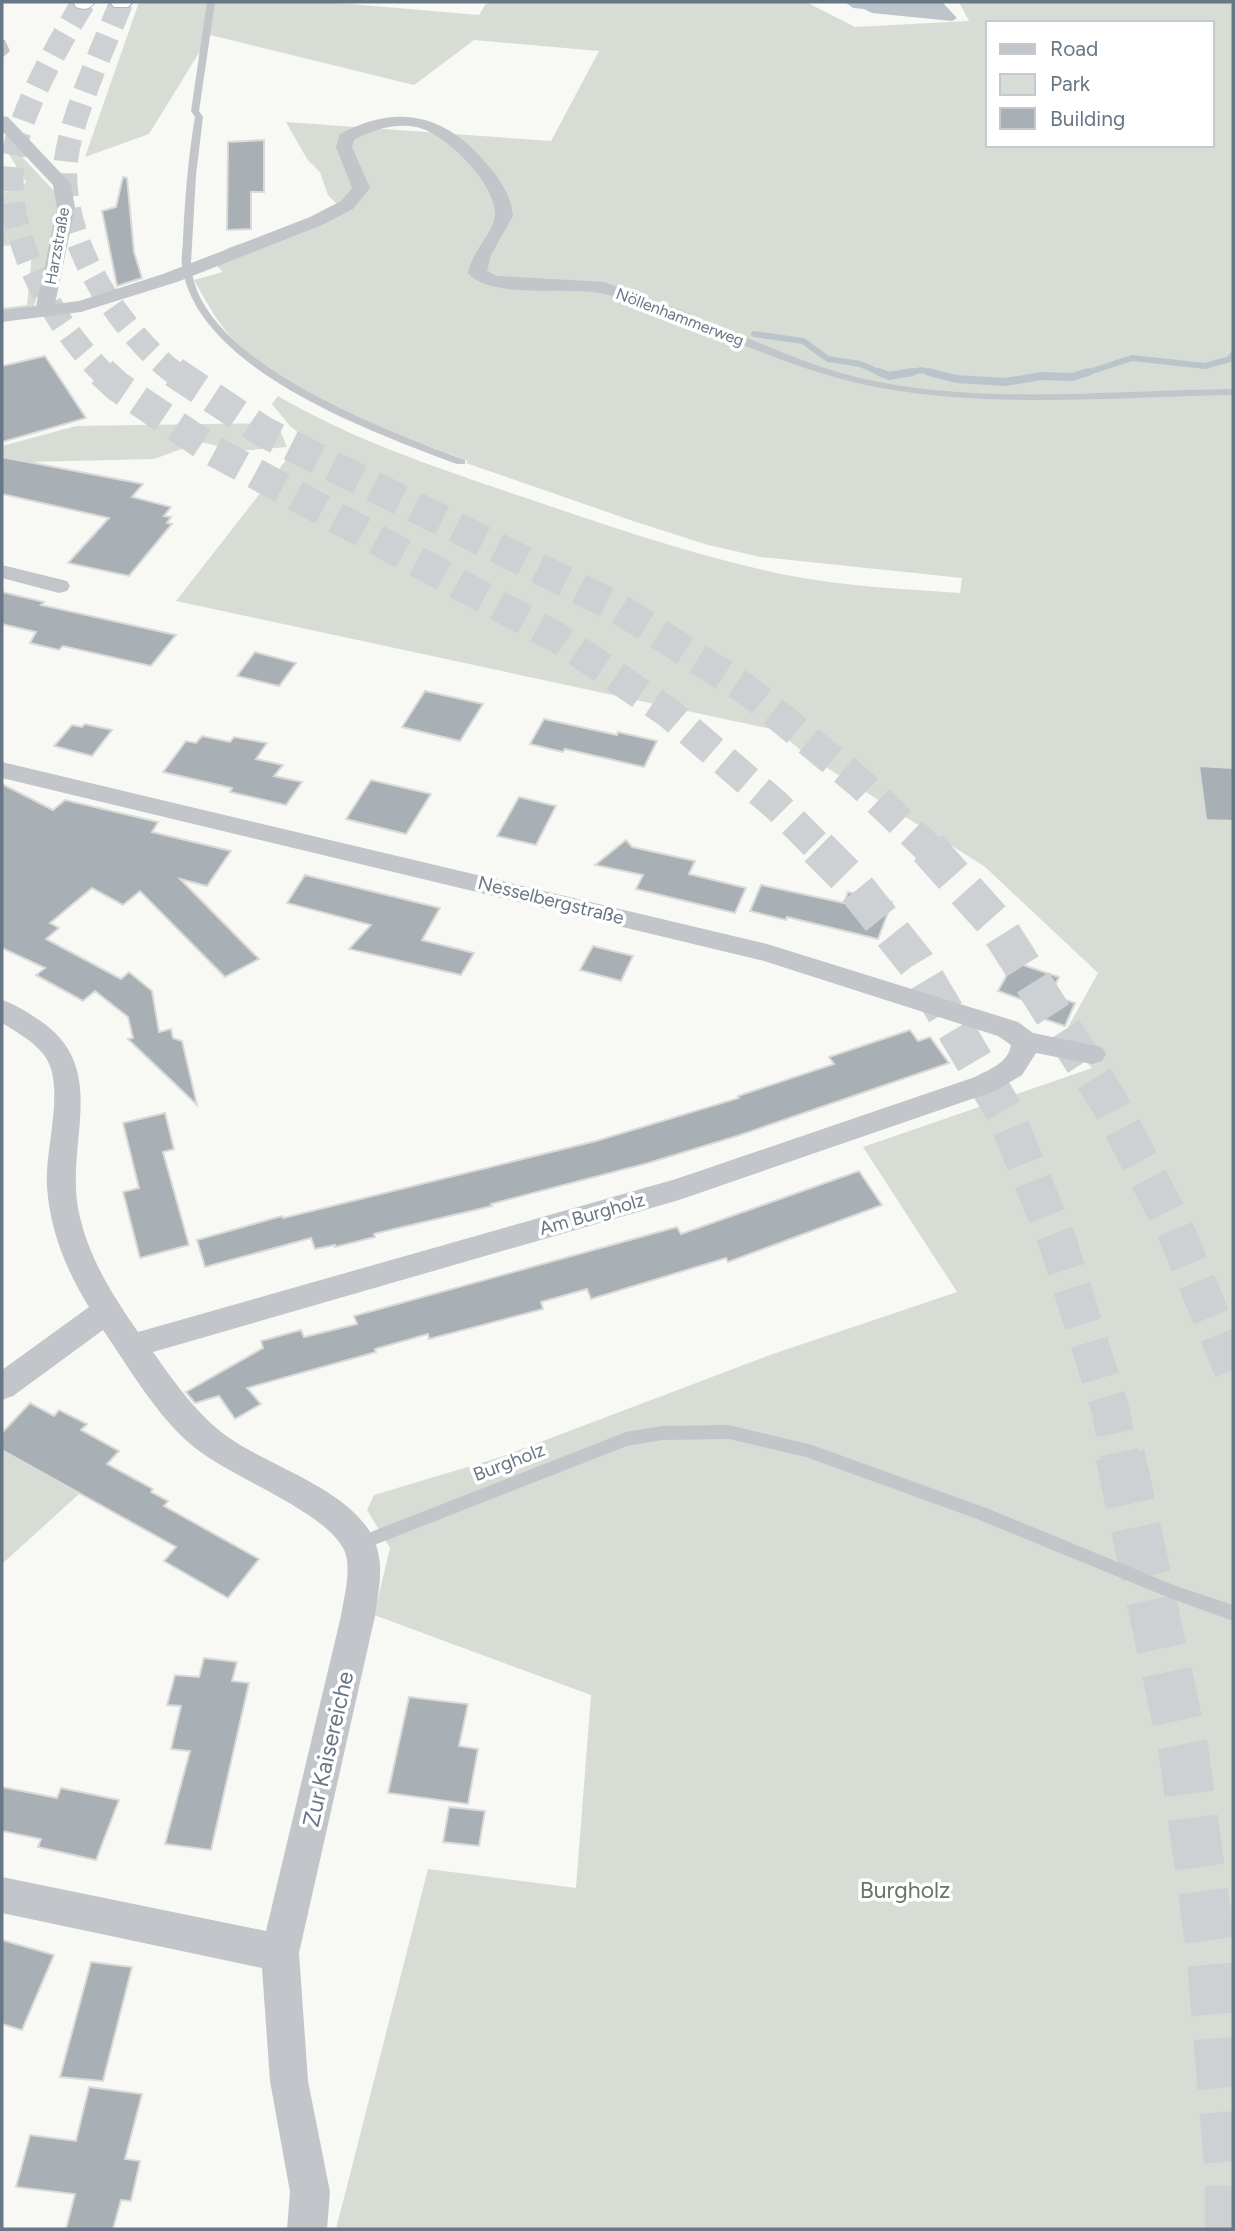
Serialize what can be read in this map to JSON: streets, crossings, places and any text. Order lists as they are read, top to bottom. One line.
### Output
{"streets":{"street":["Harzstraße","Nöllenhammerweg","Nesselbergstraße","Am Burgholz","Zur Kaisereiche"],"lane":["Burgholz"]},"crossings":[["Harzstraße","Nöllenhammerweg"],["Nesselbergstraße","Am Burgholz"],["Burgholz","Zur Kaisereiche"]],"parks":["Burgholz"],"legend":["Road","Park","Building"]}
